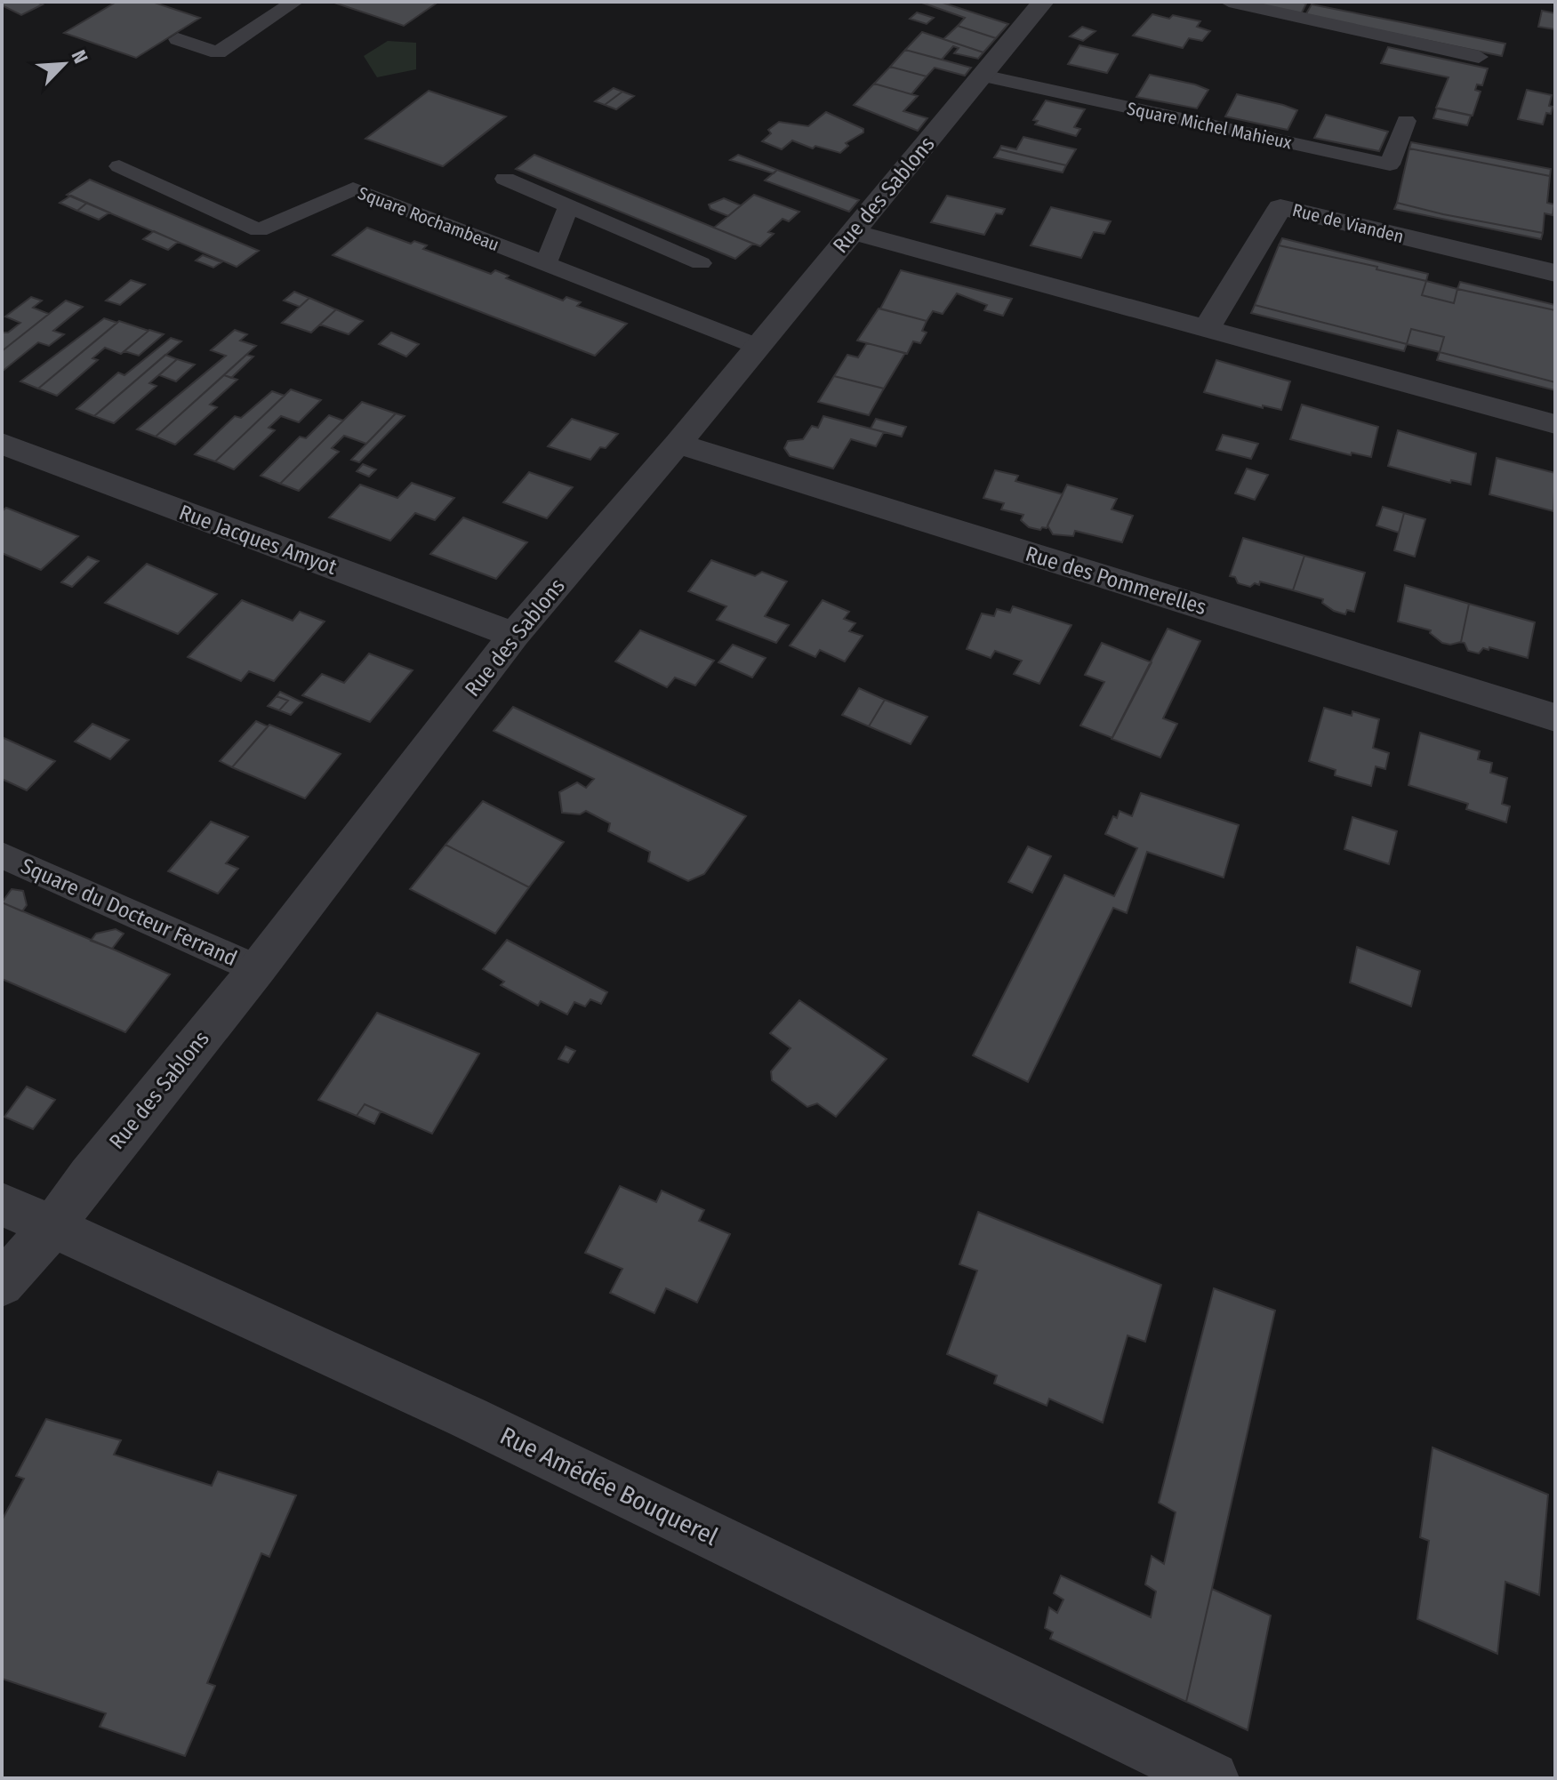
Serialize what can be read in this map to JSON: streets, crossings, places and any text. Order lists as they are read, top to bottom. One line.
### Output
{"streets":{"street":["Rue des Sablons","Rue de Vianden","Rue Jacques Amyot","Rue des Pommerelles","Rue Amédée Bouquerel"],"lane":["Square Michel Mahieux","Square Rochambeau","Square du Docteur Ferrand"]},"crossings":[["Square Michel Mahieux","Rue des Sablons"],["Rue des Sablons","Square Rochambeau"],["Rue des Sablons","Rue Jacques Amyot"],["Rue des Sablons","Rue des Pommerelles"],["Rue des Sablons","Square du Docteur Ferrand"],["Rue des Sablons","Rue Amédée Bouquerel"]],"north":"top right"}
